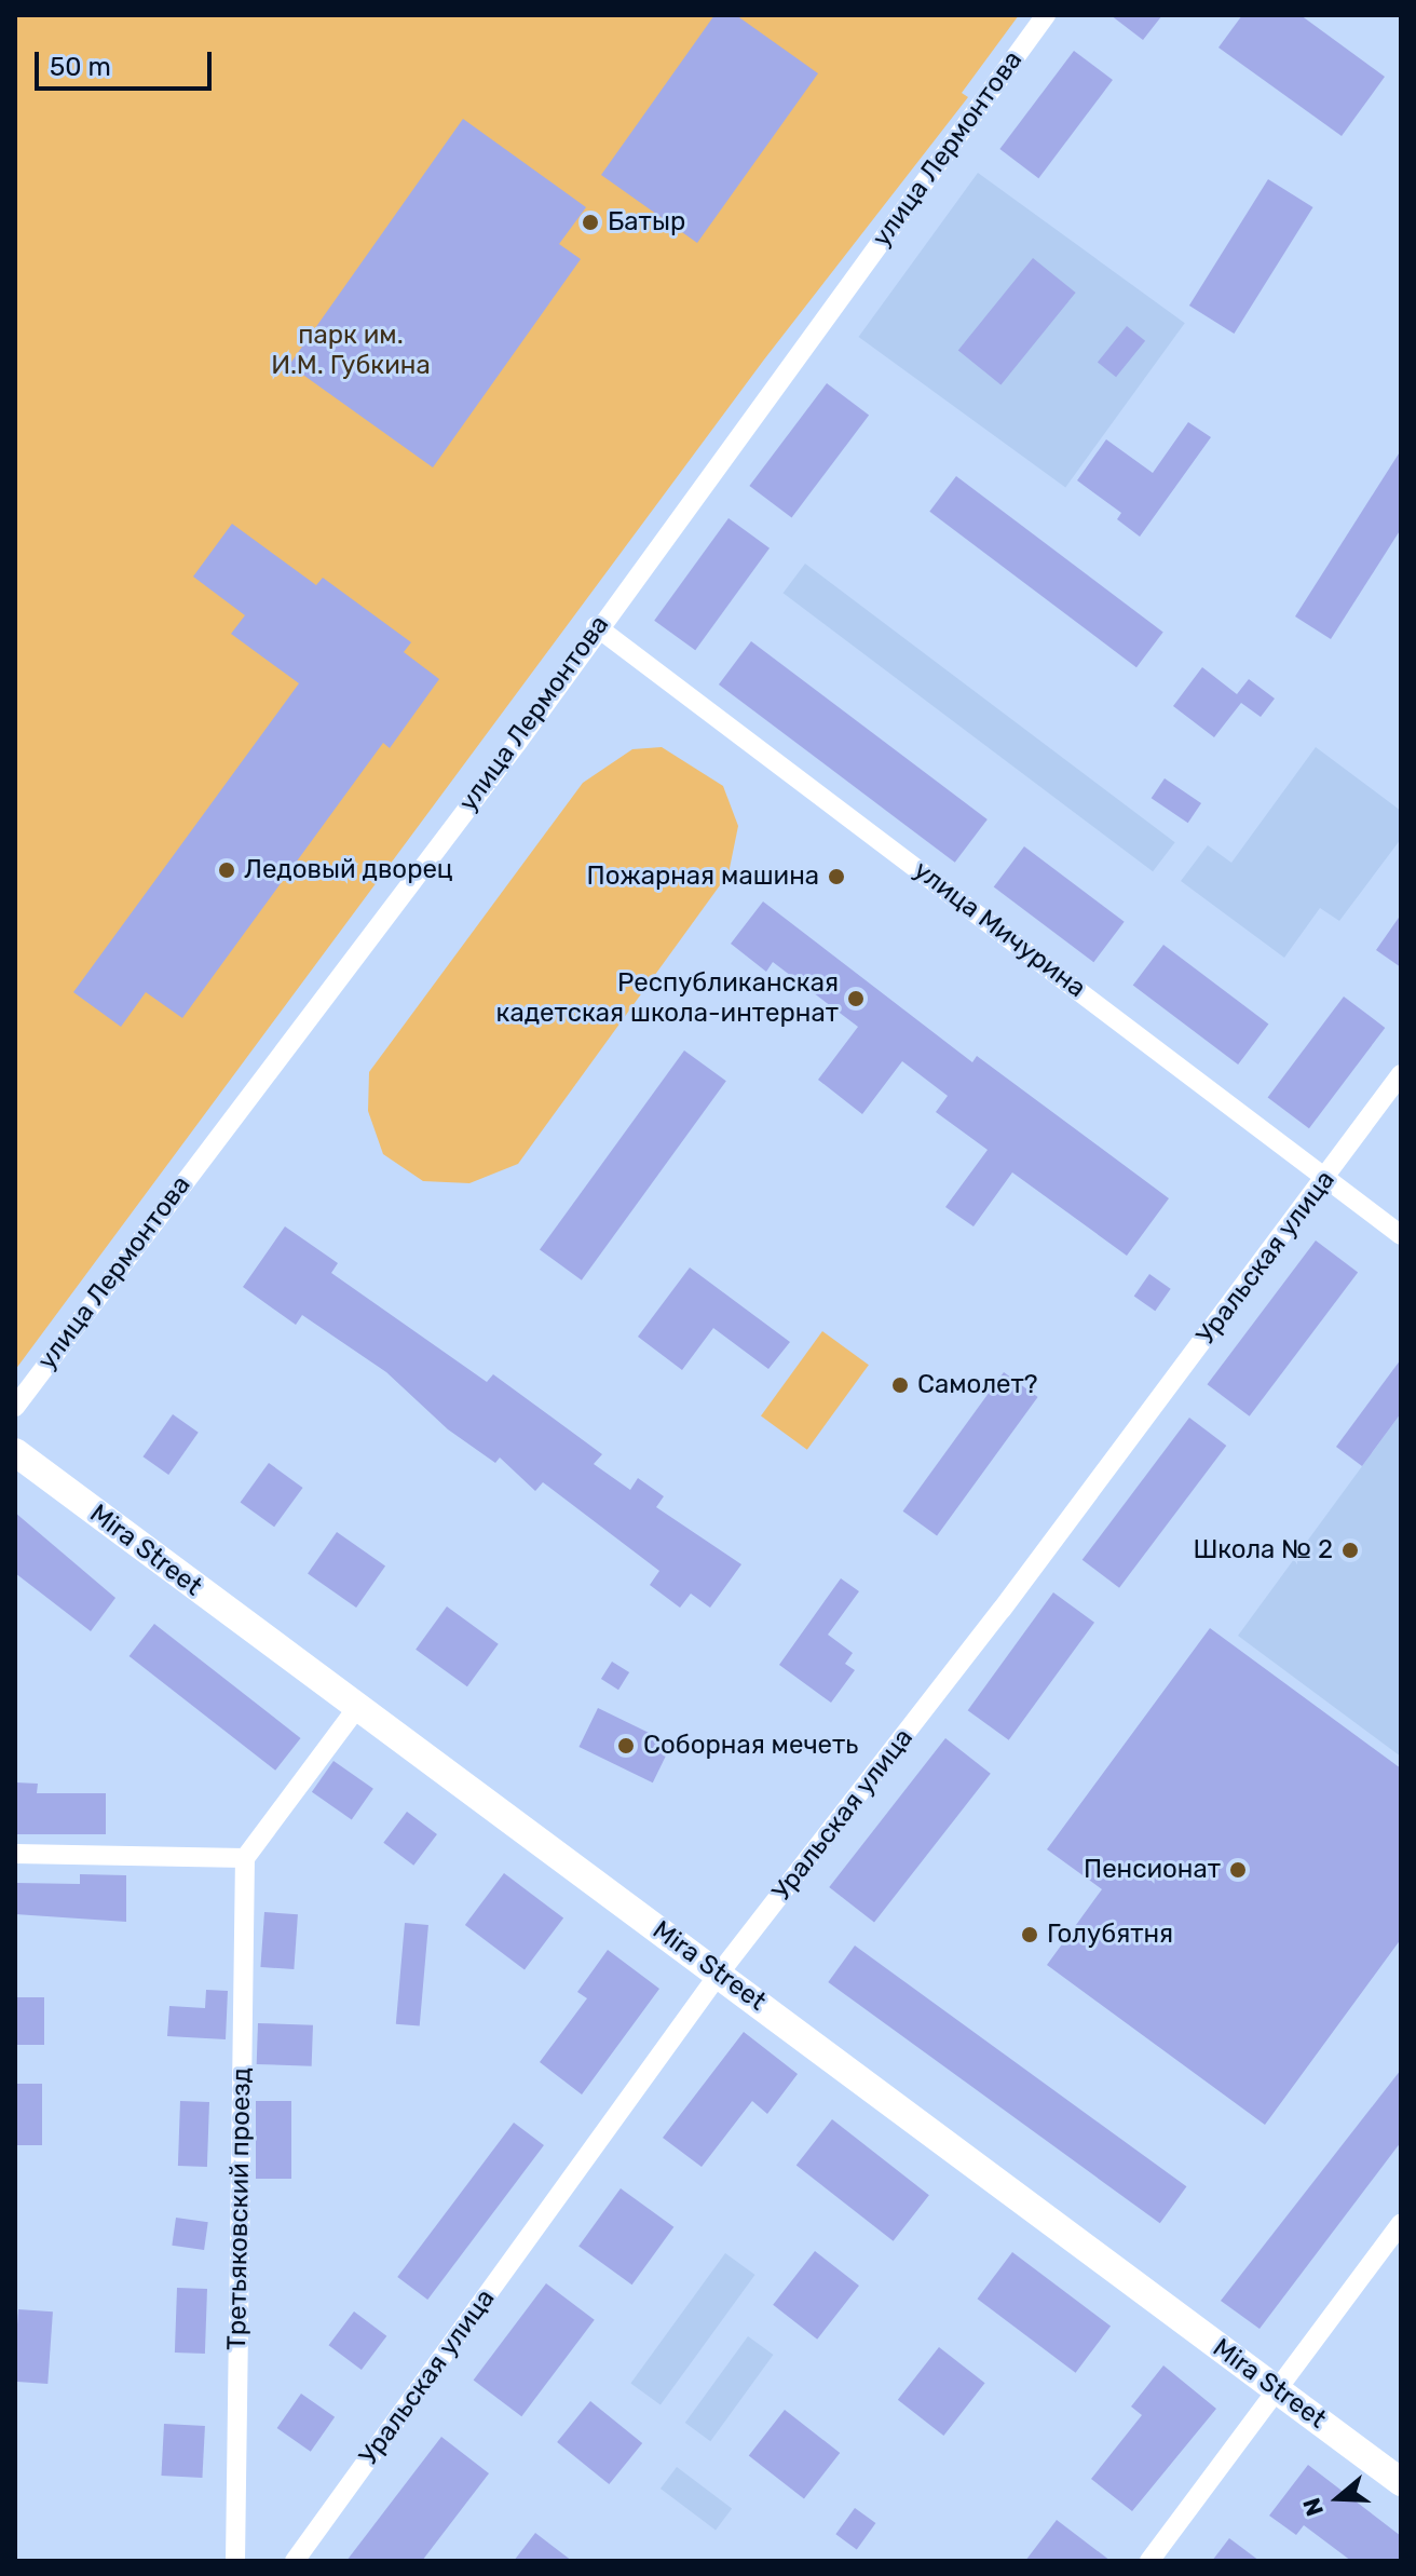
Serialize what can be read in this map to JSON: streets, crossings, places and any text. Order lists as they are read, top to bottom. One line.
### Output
{"streets":{"street":["улица Лермонтова","улица Мичурина","Уральская улица","Mira Street","Третьяковский проезд"]},"crossings":[["улица Лермонтова","улица Мичурина"],["улица Мичурина","Уральская улица"],["Уральская улица","Mira Street"]],"parks":["парк им. И.М. Губкина"],"places":["Батыр","Ледовый дворец","Пожарная машина","Республиканская кадетская школа-интернат","Самолет?","Школа № 2","Соборная мечеть","Пенсионат","Голубятня"],"scale_bar":"50 m","north":"left"}
